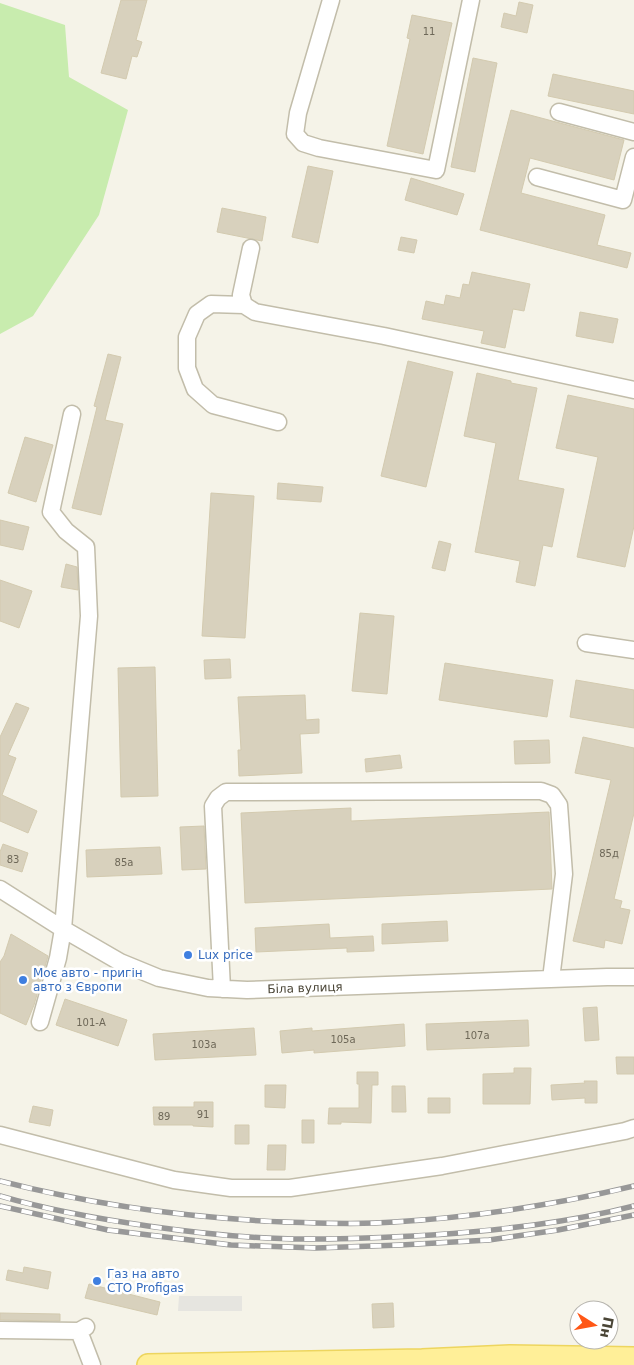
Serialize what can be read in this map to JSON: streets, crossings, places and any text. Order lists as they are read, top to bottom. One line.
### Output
{"streets":{"street":["Біла вулиця"]},"places":["Lux price","Моє авто - пригін авто з Європи","Газ на авто СТО Profigas"],"house_numbers":["11","85д","83","85а","101-А","107а","105а","103а","91","89"],"north":"right"}
